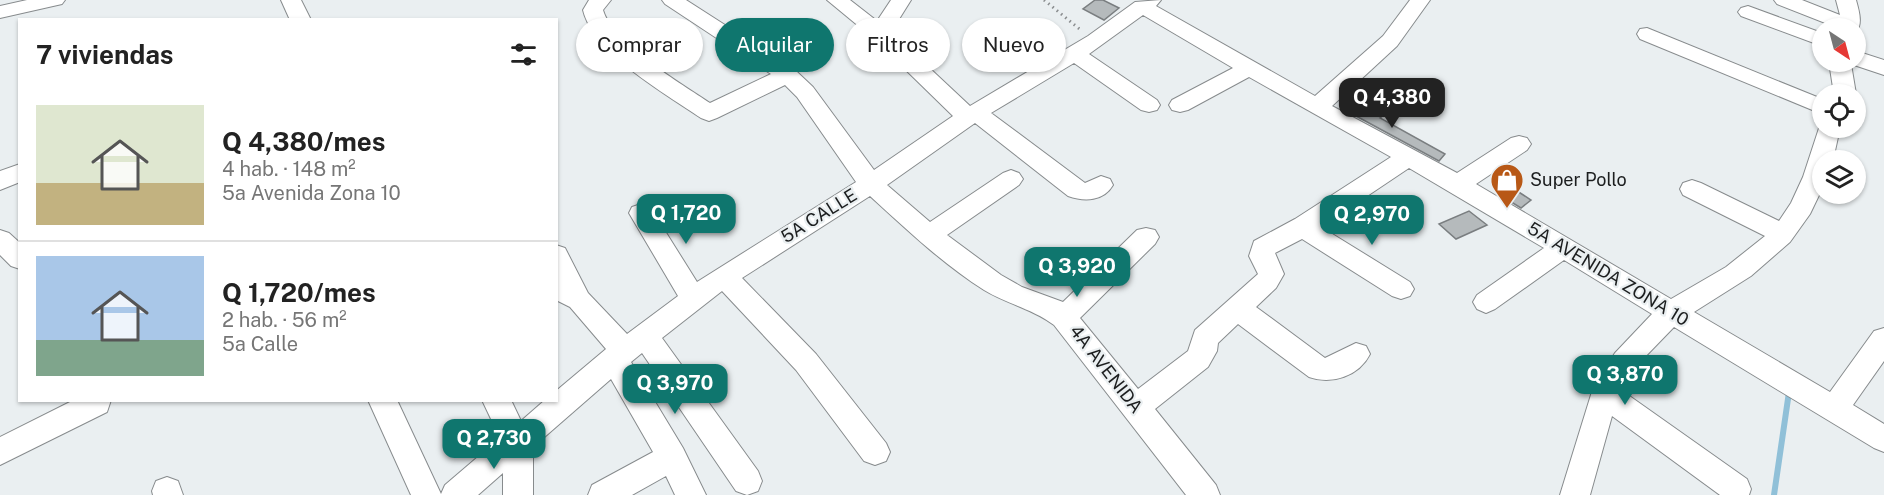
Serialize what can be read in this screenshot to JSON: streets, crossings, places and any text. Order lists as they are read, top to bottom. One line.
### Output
{"streets":{"street":["5A CALLE","5A AVENIDA ZONA 10","4A AVENIDA"]},"crossings":[["5A CALLE","5A AVENIDA ZONA 10"],["5A CALLE","4A AVENIDA"]],"places":{"shop":["Super Pollo"]},"north":"bottom right","page":{"chip":["Comprar","Alquilar","Filtros","Nuevo"],"heading":"7 viviendas","price":["Q 4,380","Q 1,720","Q 2,970","Q 3,920","Q 3,870","Q 3,970","Q 2,730"],"list":[{"name":"Q 4,380/mes","note":"4 hab. · 148 m² · 5a Avenida Zona 10"},{"name":"Q 1,720/mes","note":"2 hab. · 56 m² · 5a Calle"}]}}
